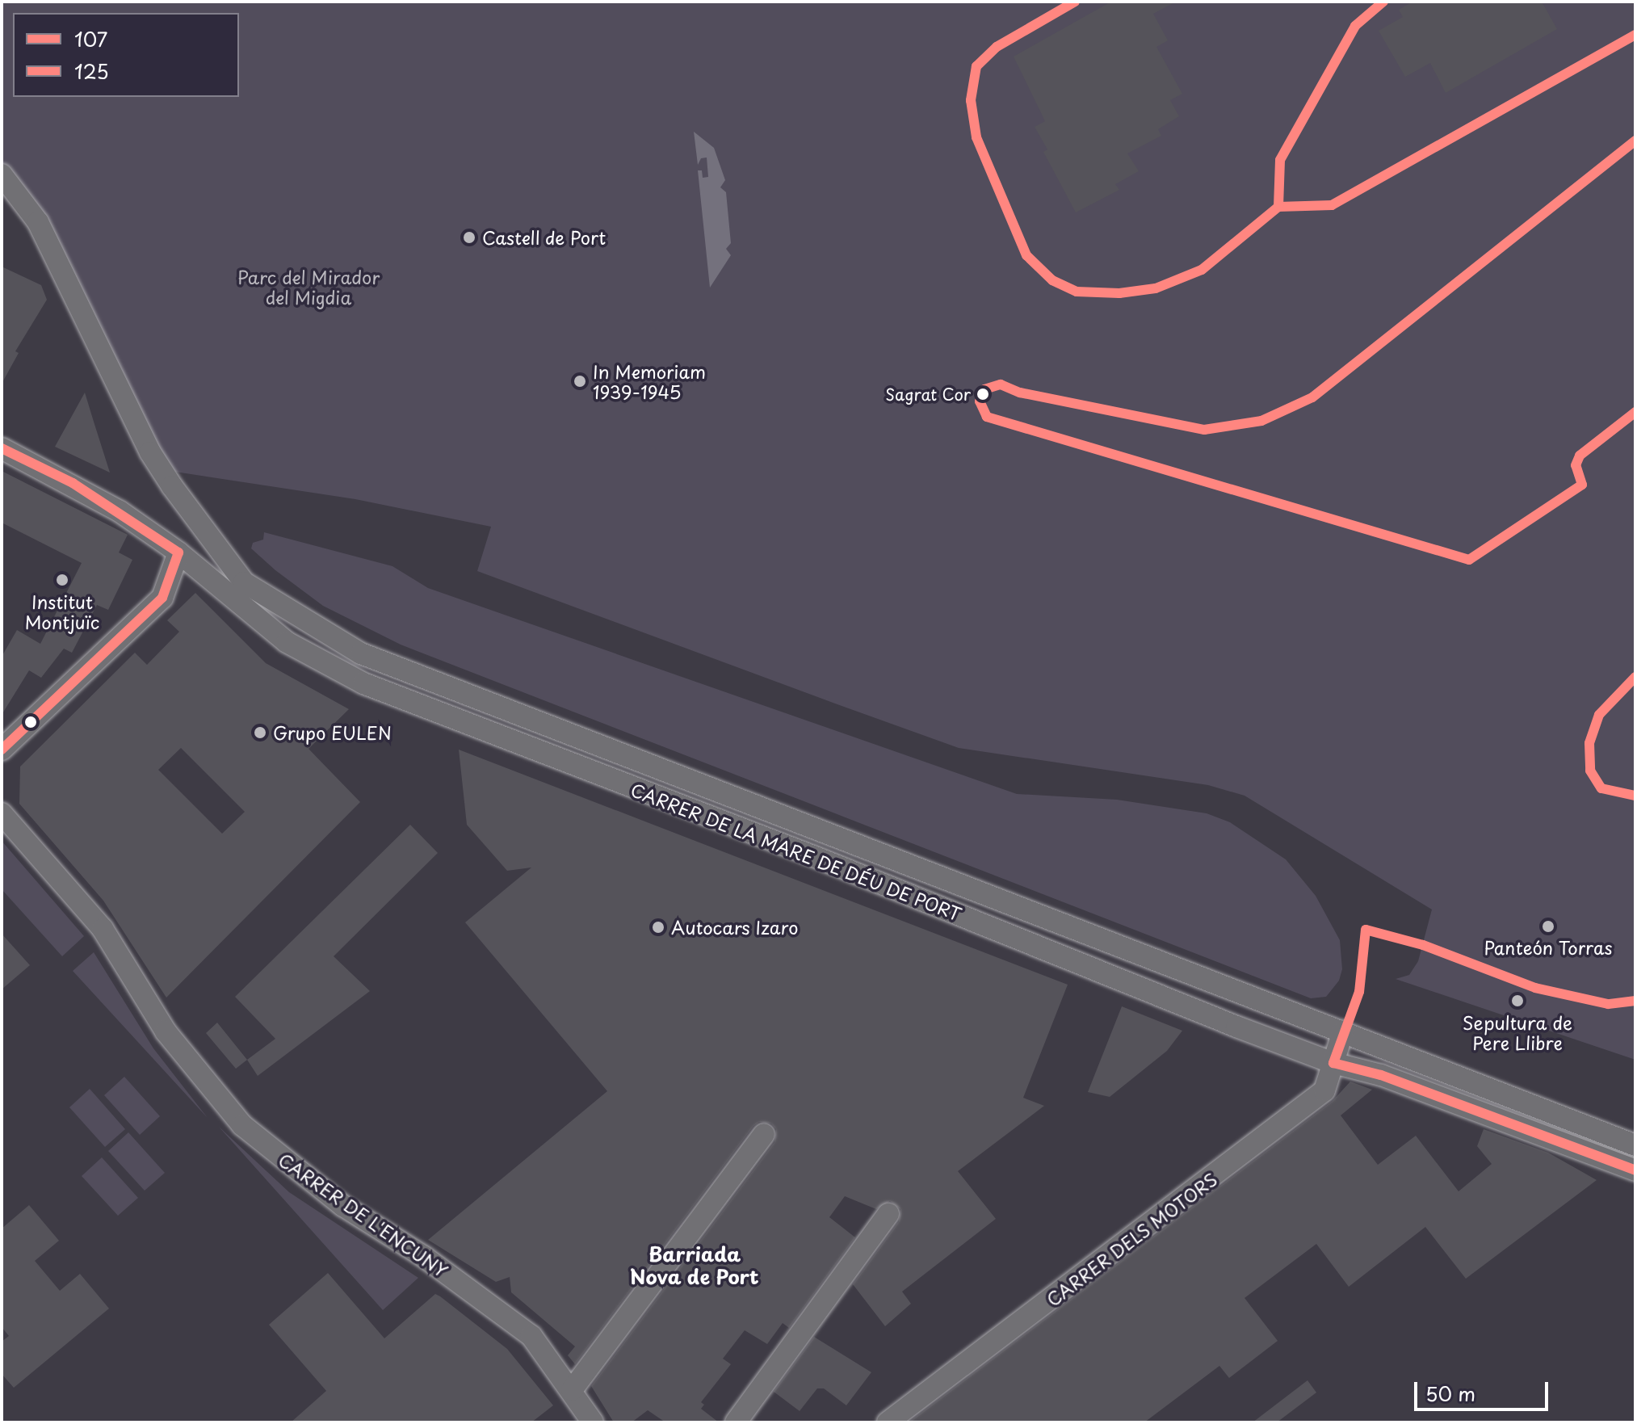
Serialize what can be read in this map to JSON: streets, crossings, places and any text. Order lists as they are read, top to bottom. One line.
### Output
{"streets":{"street":["CARRER DE LA MARE DE DÉU DE PORT","CARRER DE L'ENCUNY","CARRER DELS MOTORS"]},"crossings":[["CARRER DE LA MARE DE DÉU DE PORT","CARRER DELS MOTORS"]],"districts":["Barriada Nova de Port"],"parks":["Parc del Mirador del Migdia"],"places":["Castell de Port","In Memoriam 1939-1945","Sagrat Cor","Institut Montjuïc","Grupo EULEN","Panteón Torras","Autocars Izaro","Sepultura de Pere Llibre"],"lines":["transit line 107","transit line 125"],"legend":["107","125"],"scale_bar":"50 m"}
